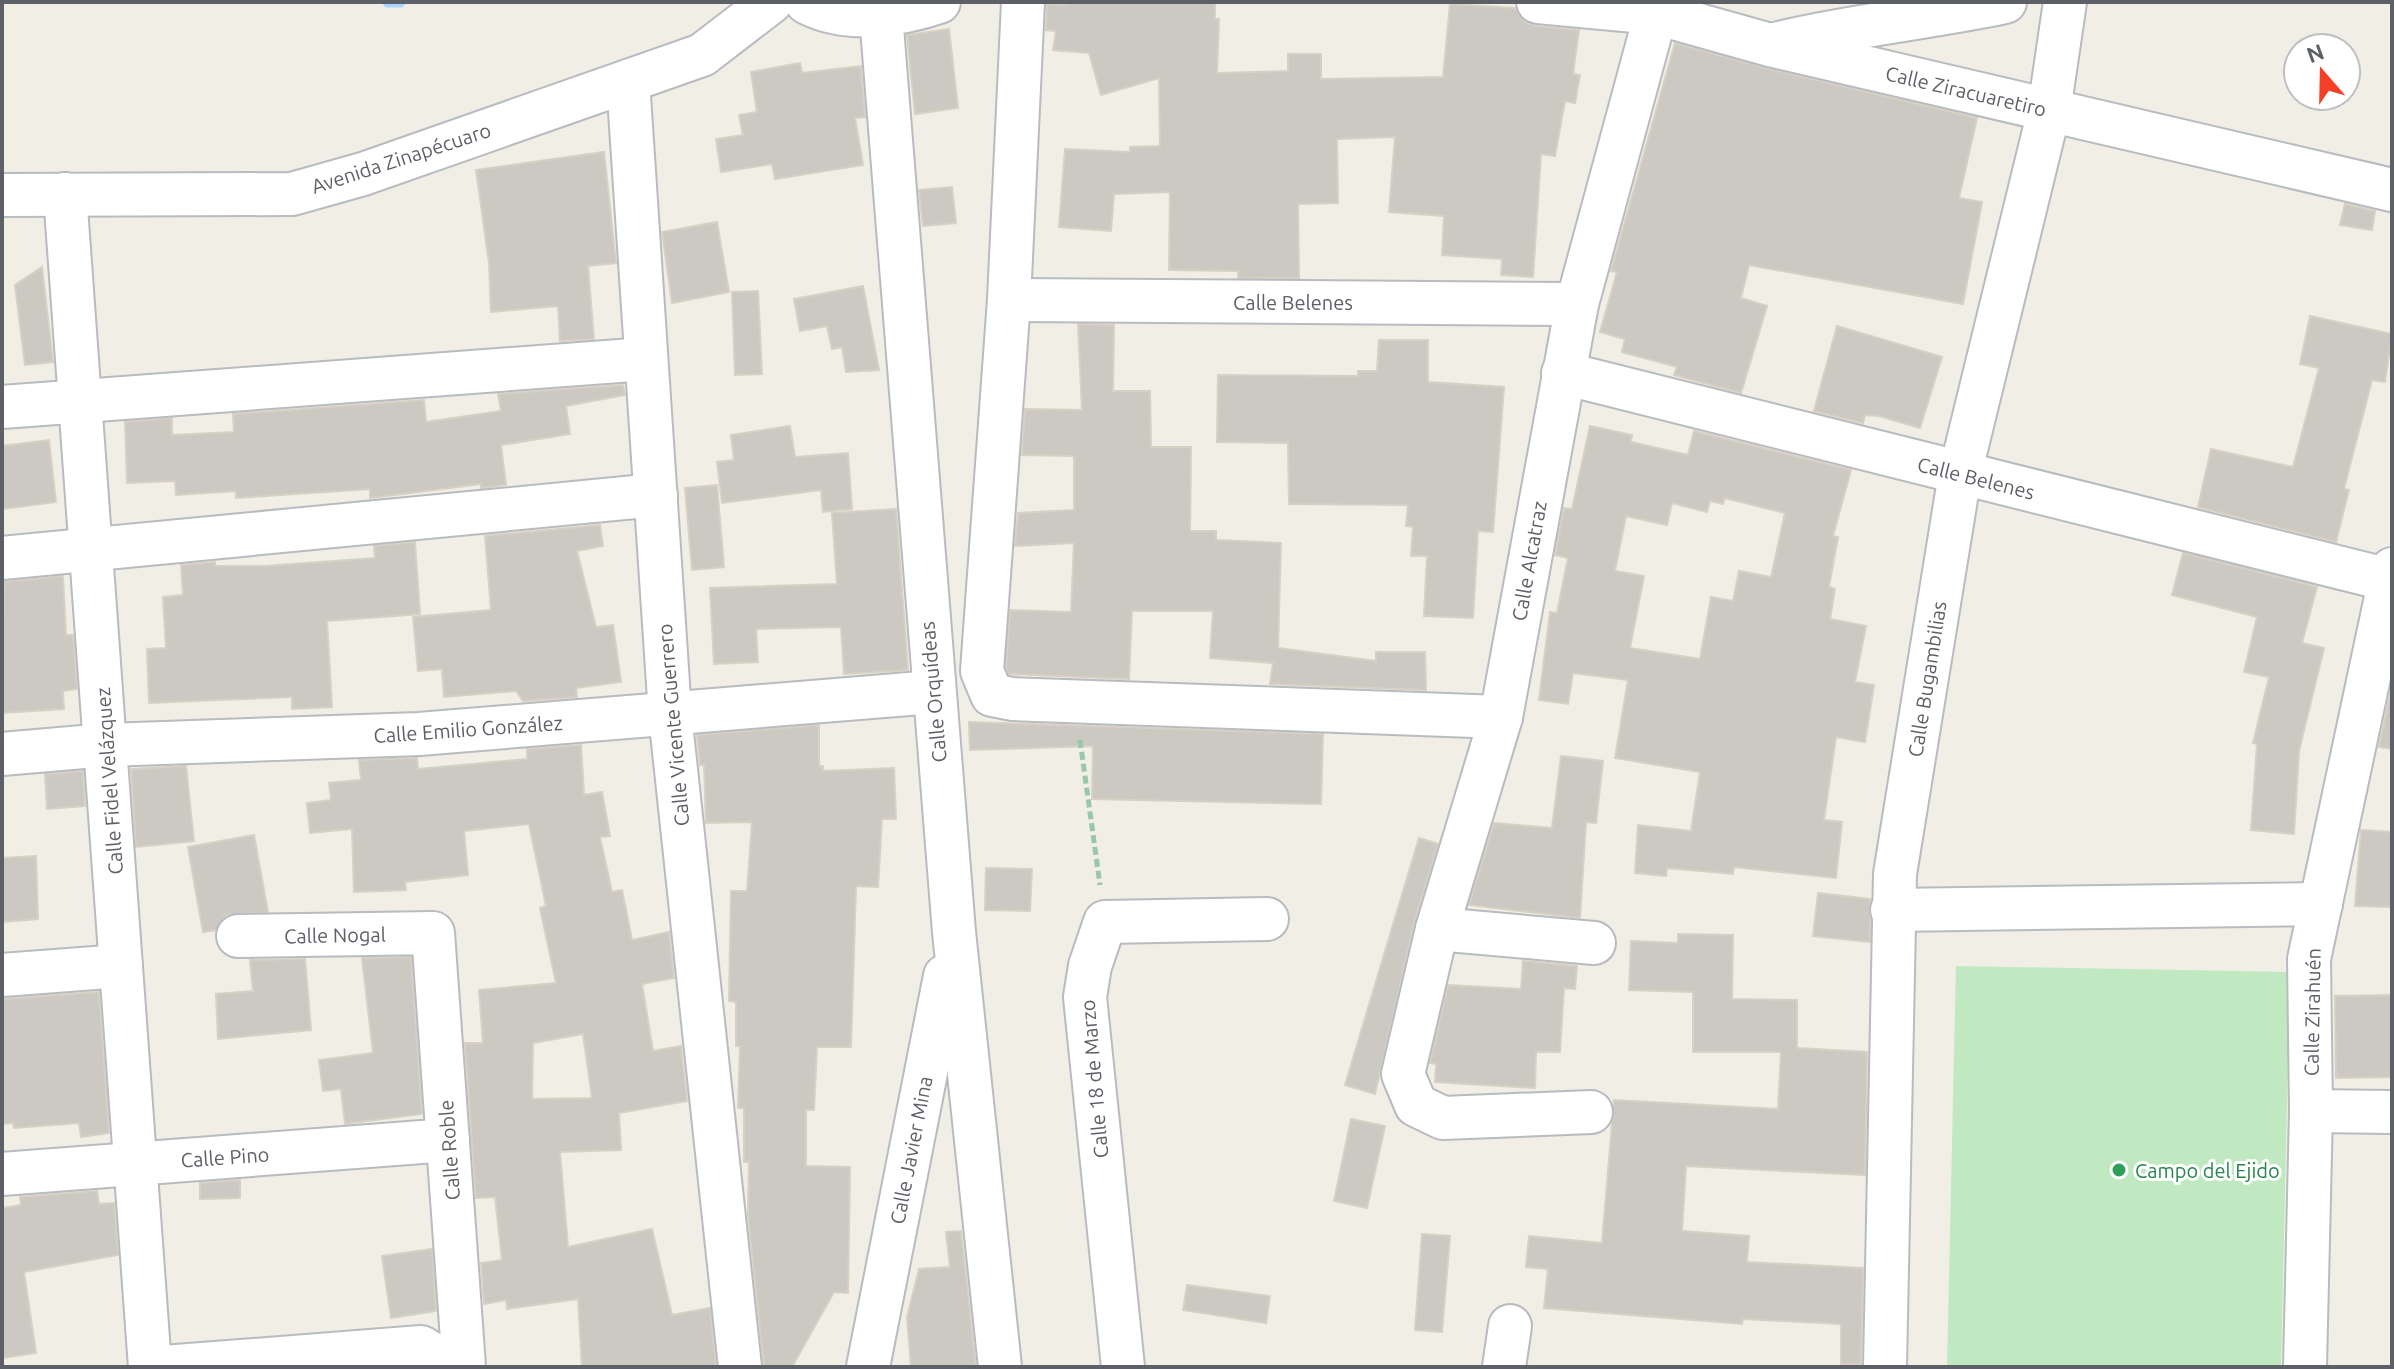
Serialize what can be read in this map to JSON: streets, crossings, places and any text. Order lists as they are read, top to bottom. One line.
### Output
{"streets":{"street":["Calle Ziracuaretiro","Avenida Zinapécuaro","Calle Belenes","Calle Alcatraz","Calle Bugambilias","Calle Orquídeas","Calle Vicente Guerrero","Calle Emilio González","Calle Fidel Velázquez","Calle Nogal","Calle Zirahuén","Calle 18 de Marzo","Calle Roble","Calle Javier Mina","Calle Pino"]},"crossings":[["Calle Ziracuaretiro","Calle Alcatraz"],["Calle Ziracuaretiro","Calle Bugambilias"],["Avenida Zinapécuaro","Calle Vicente Guerrero"],["Avenida Zinapécuaro","Calle Fidel Velázquez"],["Calle Belenes","Calle Alcatraz"],["Calle Belenes","Calle Bugambilias"],["Calle Belenes","Calle Zirahuén"],["Calle Orquídeas","Calle Emilio González"],["Calle Orquídeas","Calle Javier Mina"],["Calle Vicente Guerrero","Calle Emilio González"],["Calle Emilio González","Calle Fidel Velázquez"],["Calle Fidel Velázquez","Calle Pino"],["Calle Nogal","Calle Roble"],["Calle Roble","Calle Pino"]],"places":["Campo del Ejido"],"north":"top"}
